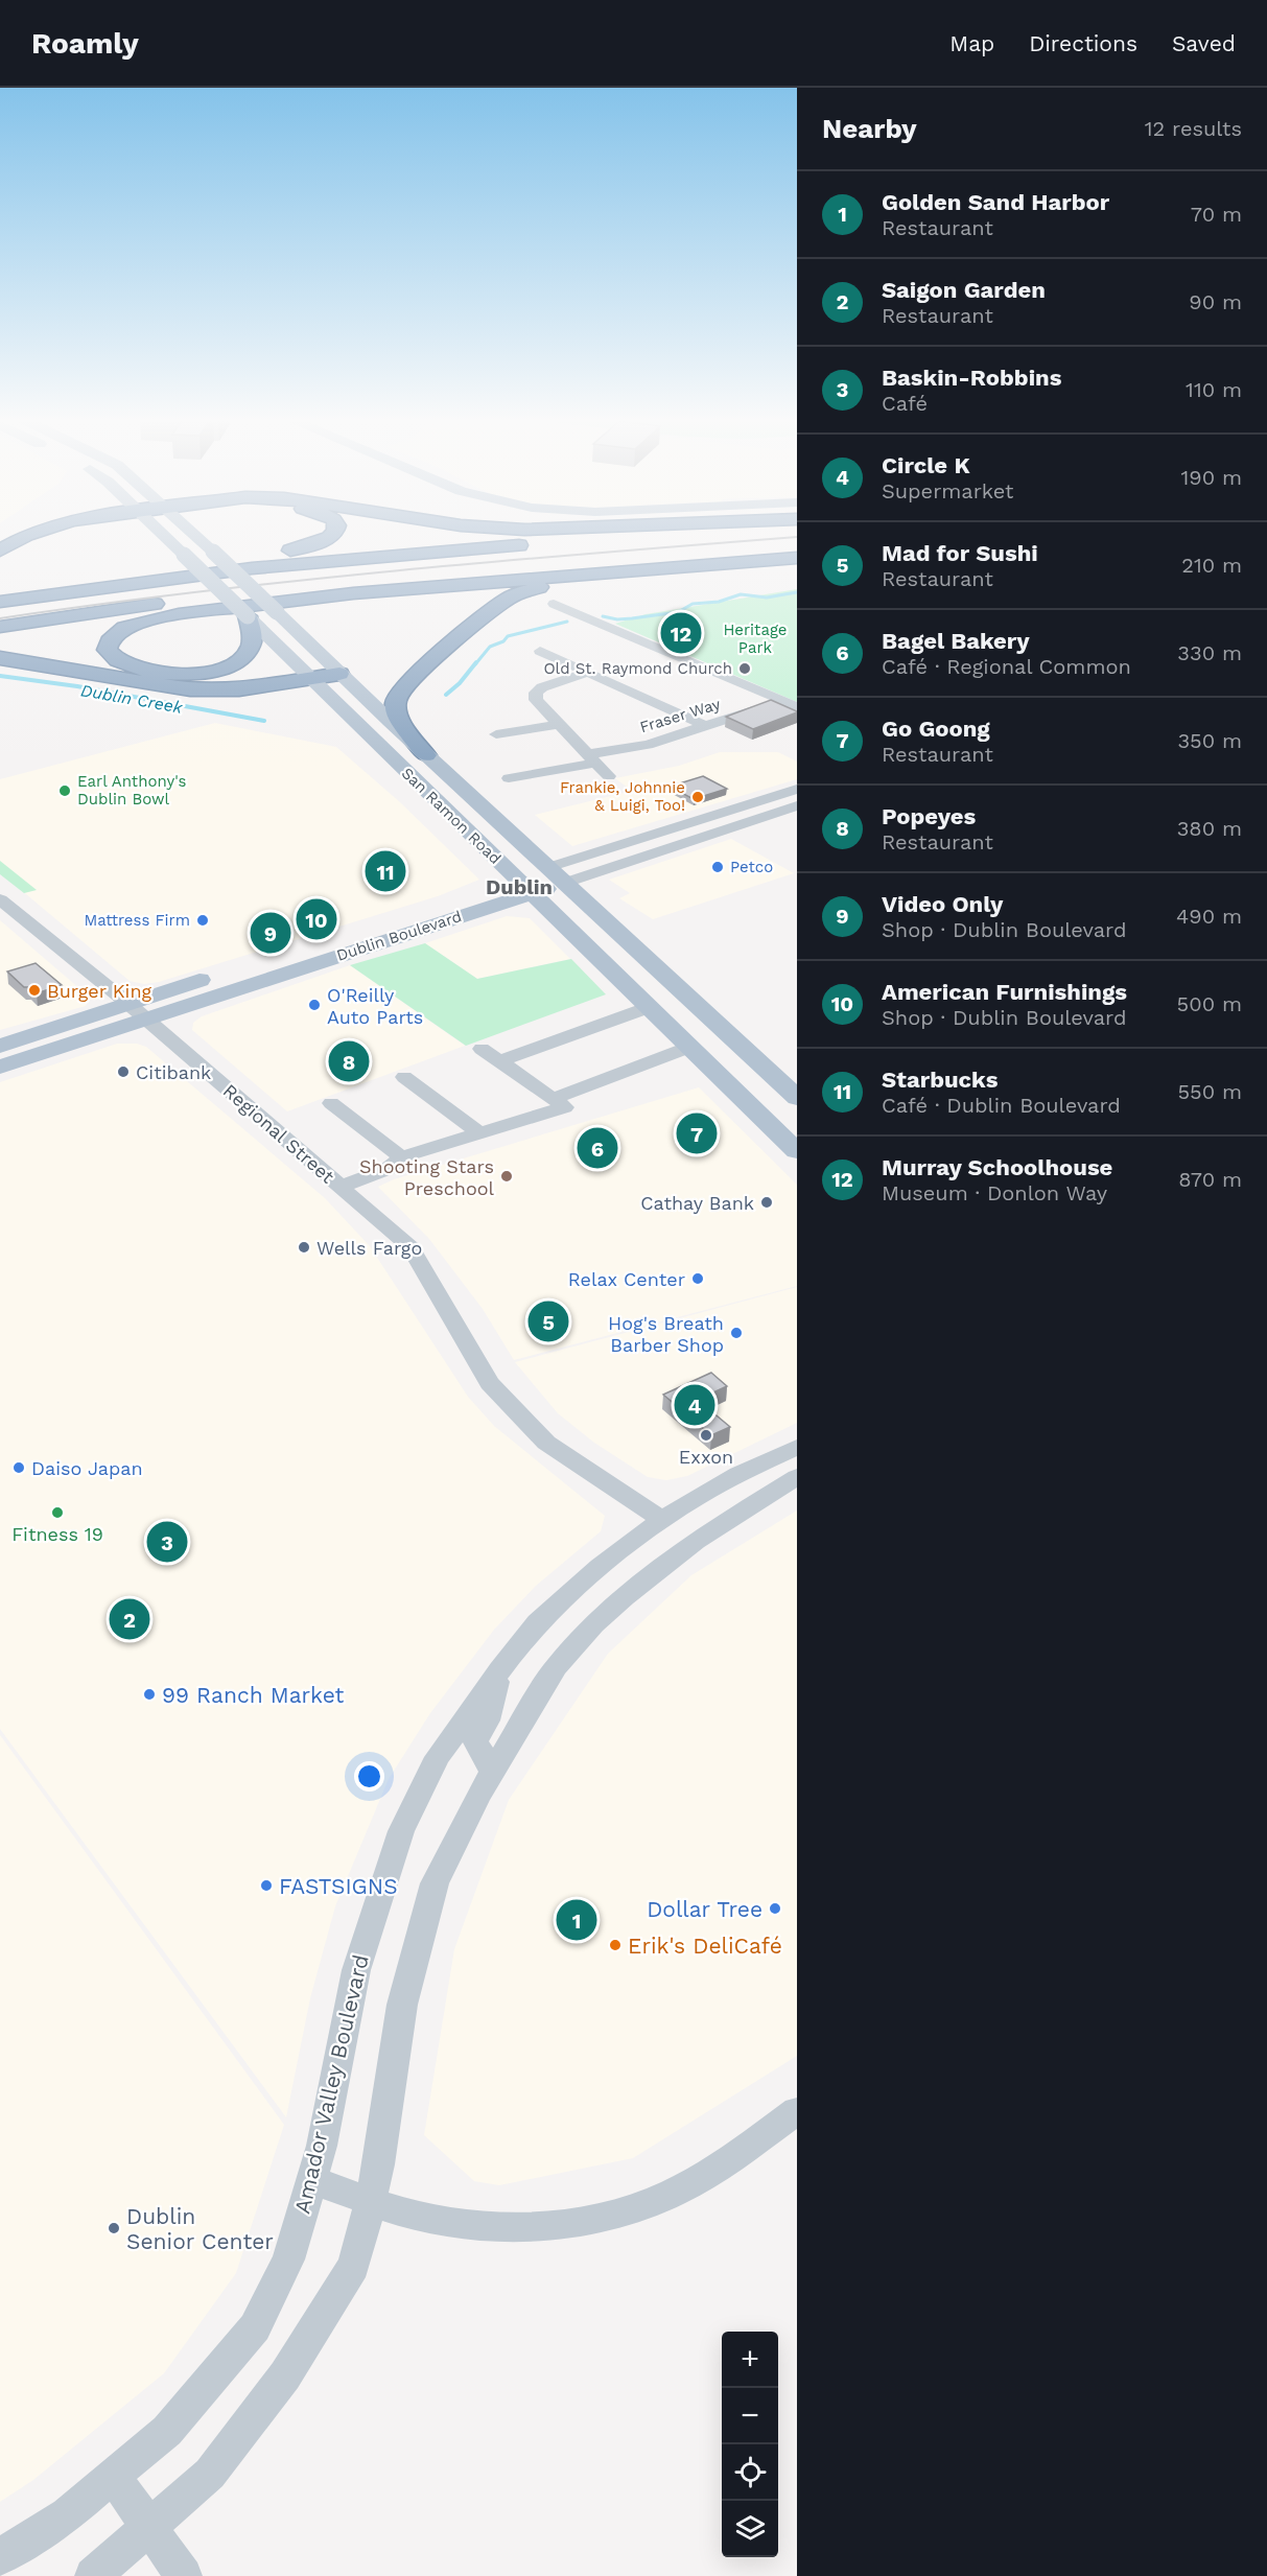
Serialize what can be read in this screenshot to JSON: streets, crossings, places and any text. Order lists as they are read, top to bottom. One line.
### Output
{"streets":{"main road":["San Ramon Road","Dublin Boulevard"],"street":["Fraser Way","Regional Street","Amador Valley Boulevard"]},"crossings":[["San Ramon Road","Dublin Boulevard"],["Dublin Boulevard","Regional Street"],["Regional Street","Amador Valley Boulevard"]],"districts":["Dublin"],"water":["Dublin Creek"],"parks":["Heritage Park"],"places":["Old St. Raymond Church","Earl Anthony's Dublin Bowl","Frankie, Johnnie & Luigi, Too!","Petco","Mattress Firm","Burger King","O'Reilly Auto Parts","Citibank","Shooting Stars Preschool","Cathay Bank","Wells Fargo","Relax Center","Hog's Breath Barber Shop","Exxon","Daiso Japan","Fitness 19","99 Ranch Market","FASTSIGNS","Dollar Tree","Erik's DeliCafé","Dublin Senior Center"],"page":{"header":"Roamly","nav":["Map","Directions","Saved"],"heading":["Nearby","12 results"],"list":[{"mark":"1","name":"Golden Sand Harbor","note":"Restaurant","value":"70 m"},{"mark":"2","name":"Saigon Garden","note":"Restaurant","value":"90 m"},{"mark":"3","name":"Baskin-Robbins","note":"Café","value":"110 m"},{"mark":"4","name":"Circle K","note":"Supermarket","value":"190 m"},{"mark":"5","name":"Mad for Sushi","note":"Restaurant","value":"210 m"},{"mark":"6","name":"Bagel Bakery","note":"Café · Regional Common","value":"330 m"},{"mark":"7","name":"Go Goong","note":"Restaurant","value":"350 m"},{"mark":"8","name":"Popeyes","note":"Restaurant","value":"380 m"},{"mark":"9","name":"Video Only","note":"Shop · Dublin Boulevard","value":"490 m"},{"mark":"10","name":"American Furnishings","note":"Shop · Dublin Boulevard","value":"500 m"},{"mark":"11","name":"Starbucks","note":"Café · Dublin Boulevard","value":"550 m"},{"mark":"12","name":"Murray Schoolhouse","note":"Museum · Donlon Way","value":"870 m"}],"pins":["12","11","10","9","8","7","6","5","4","3","2","1"],"map_buttons":["+","−"]}}
